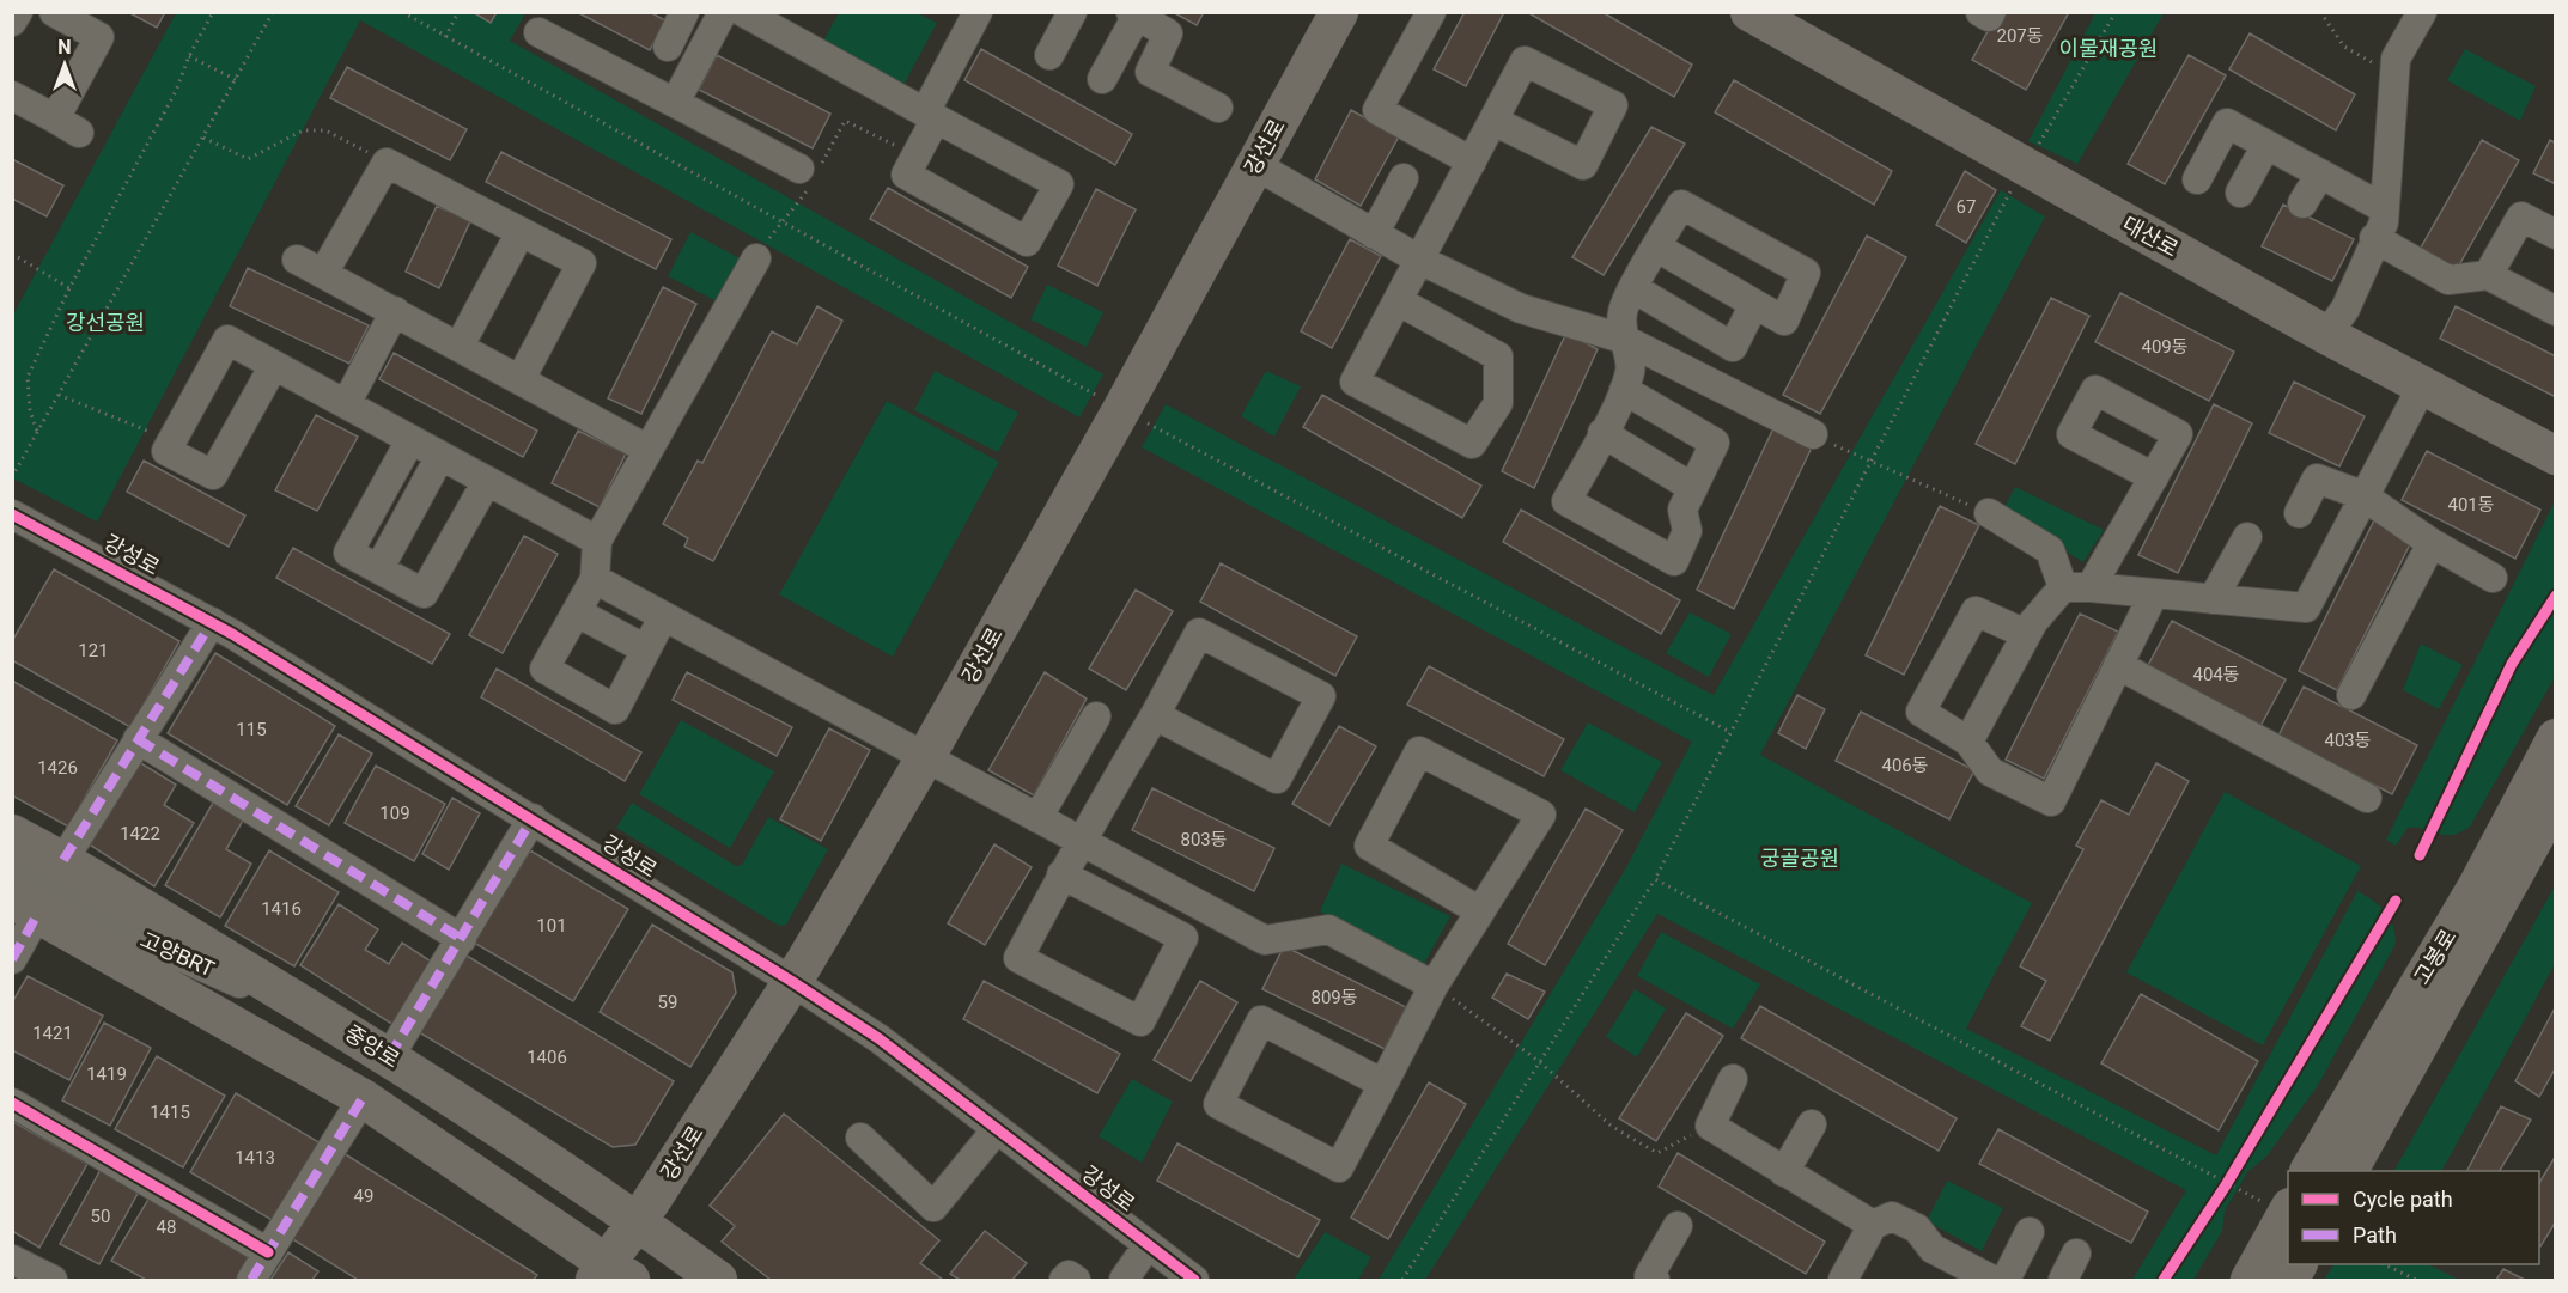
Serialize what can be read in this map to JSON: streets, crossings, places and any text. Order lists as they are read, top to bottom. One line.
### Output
{"streets":{"main road":["강선로","대산로","고봉로","중앙로"],"street":["강성로","고양BRT"]},"crossings":[["강선로","강성로"],["강선로","중앙로"],["고양BRT","중앙로"]],"parks":["이물재공원","강선공원","궁골공원"],"house_numbers":["207동","67","409동","401동","121","404동","115","403동","406동","1426","109","1422","803동","1416","101","809동","59","1421","1406","1419","1415","1413","49","50","48"],"legend":["Cycle path","Path"],"north":"top"}
